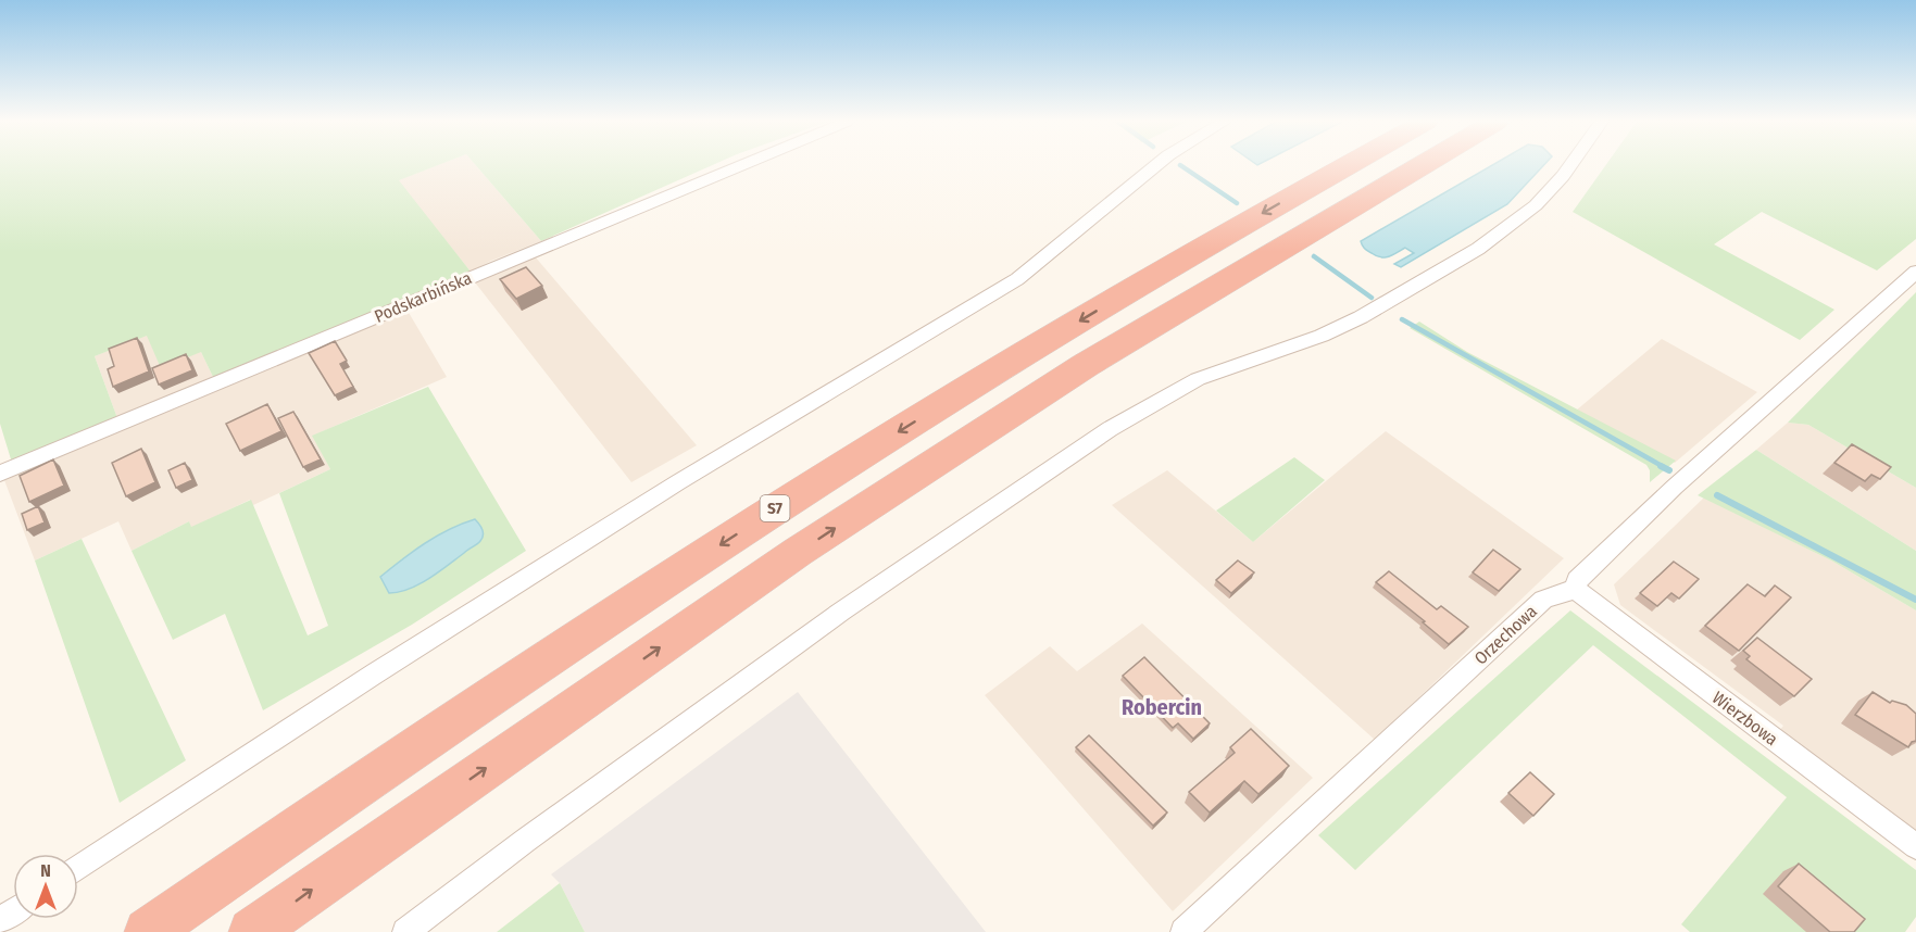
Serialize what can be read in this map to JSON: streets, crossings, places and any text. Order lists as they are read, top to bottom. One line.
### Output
{"streets":{"highway":["S7"],"street":["Podskarbińska","Orzechowa","Wierzbowa"]},"crossings":[["Orzechowa","Wierzbowa"]],"districts":["Robercin"],"north":"top"}
